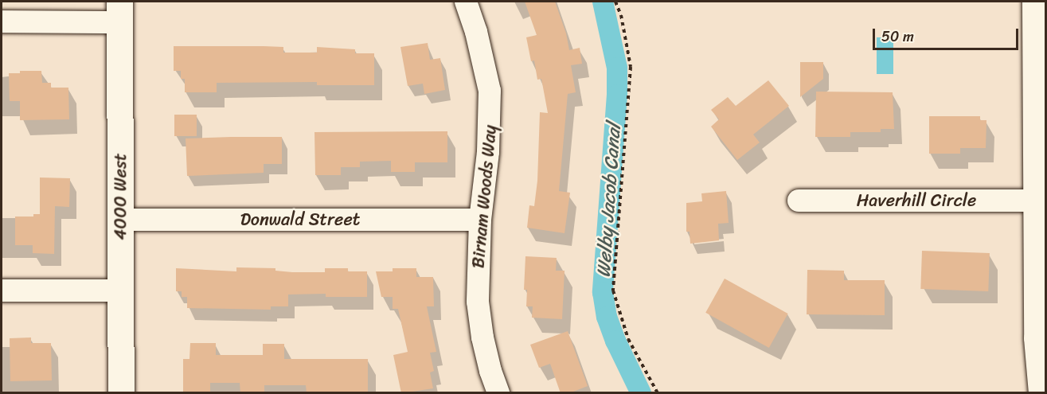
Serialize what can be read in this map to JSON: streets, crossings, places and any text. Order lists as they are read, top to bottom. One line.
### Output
{"streets":{"main road":["4000 West"],"street":["Birnam Woods Way","Haverhill Circle","Donwald Street"]},"crossings":[["4000 West","Donwald Street"],["Birnam Woods Way","Donwald Street"]],"water":["Welby Jacob Canal"],"scale_bar":"50 m"}
